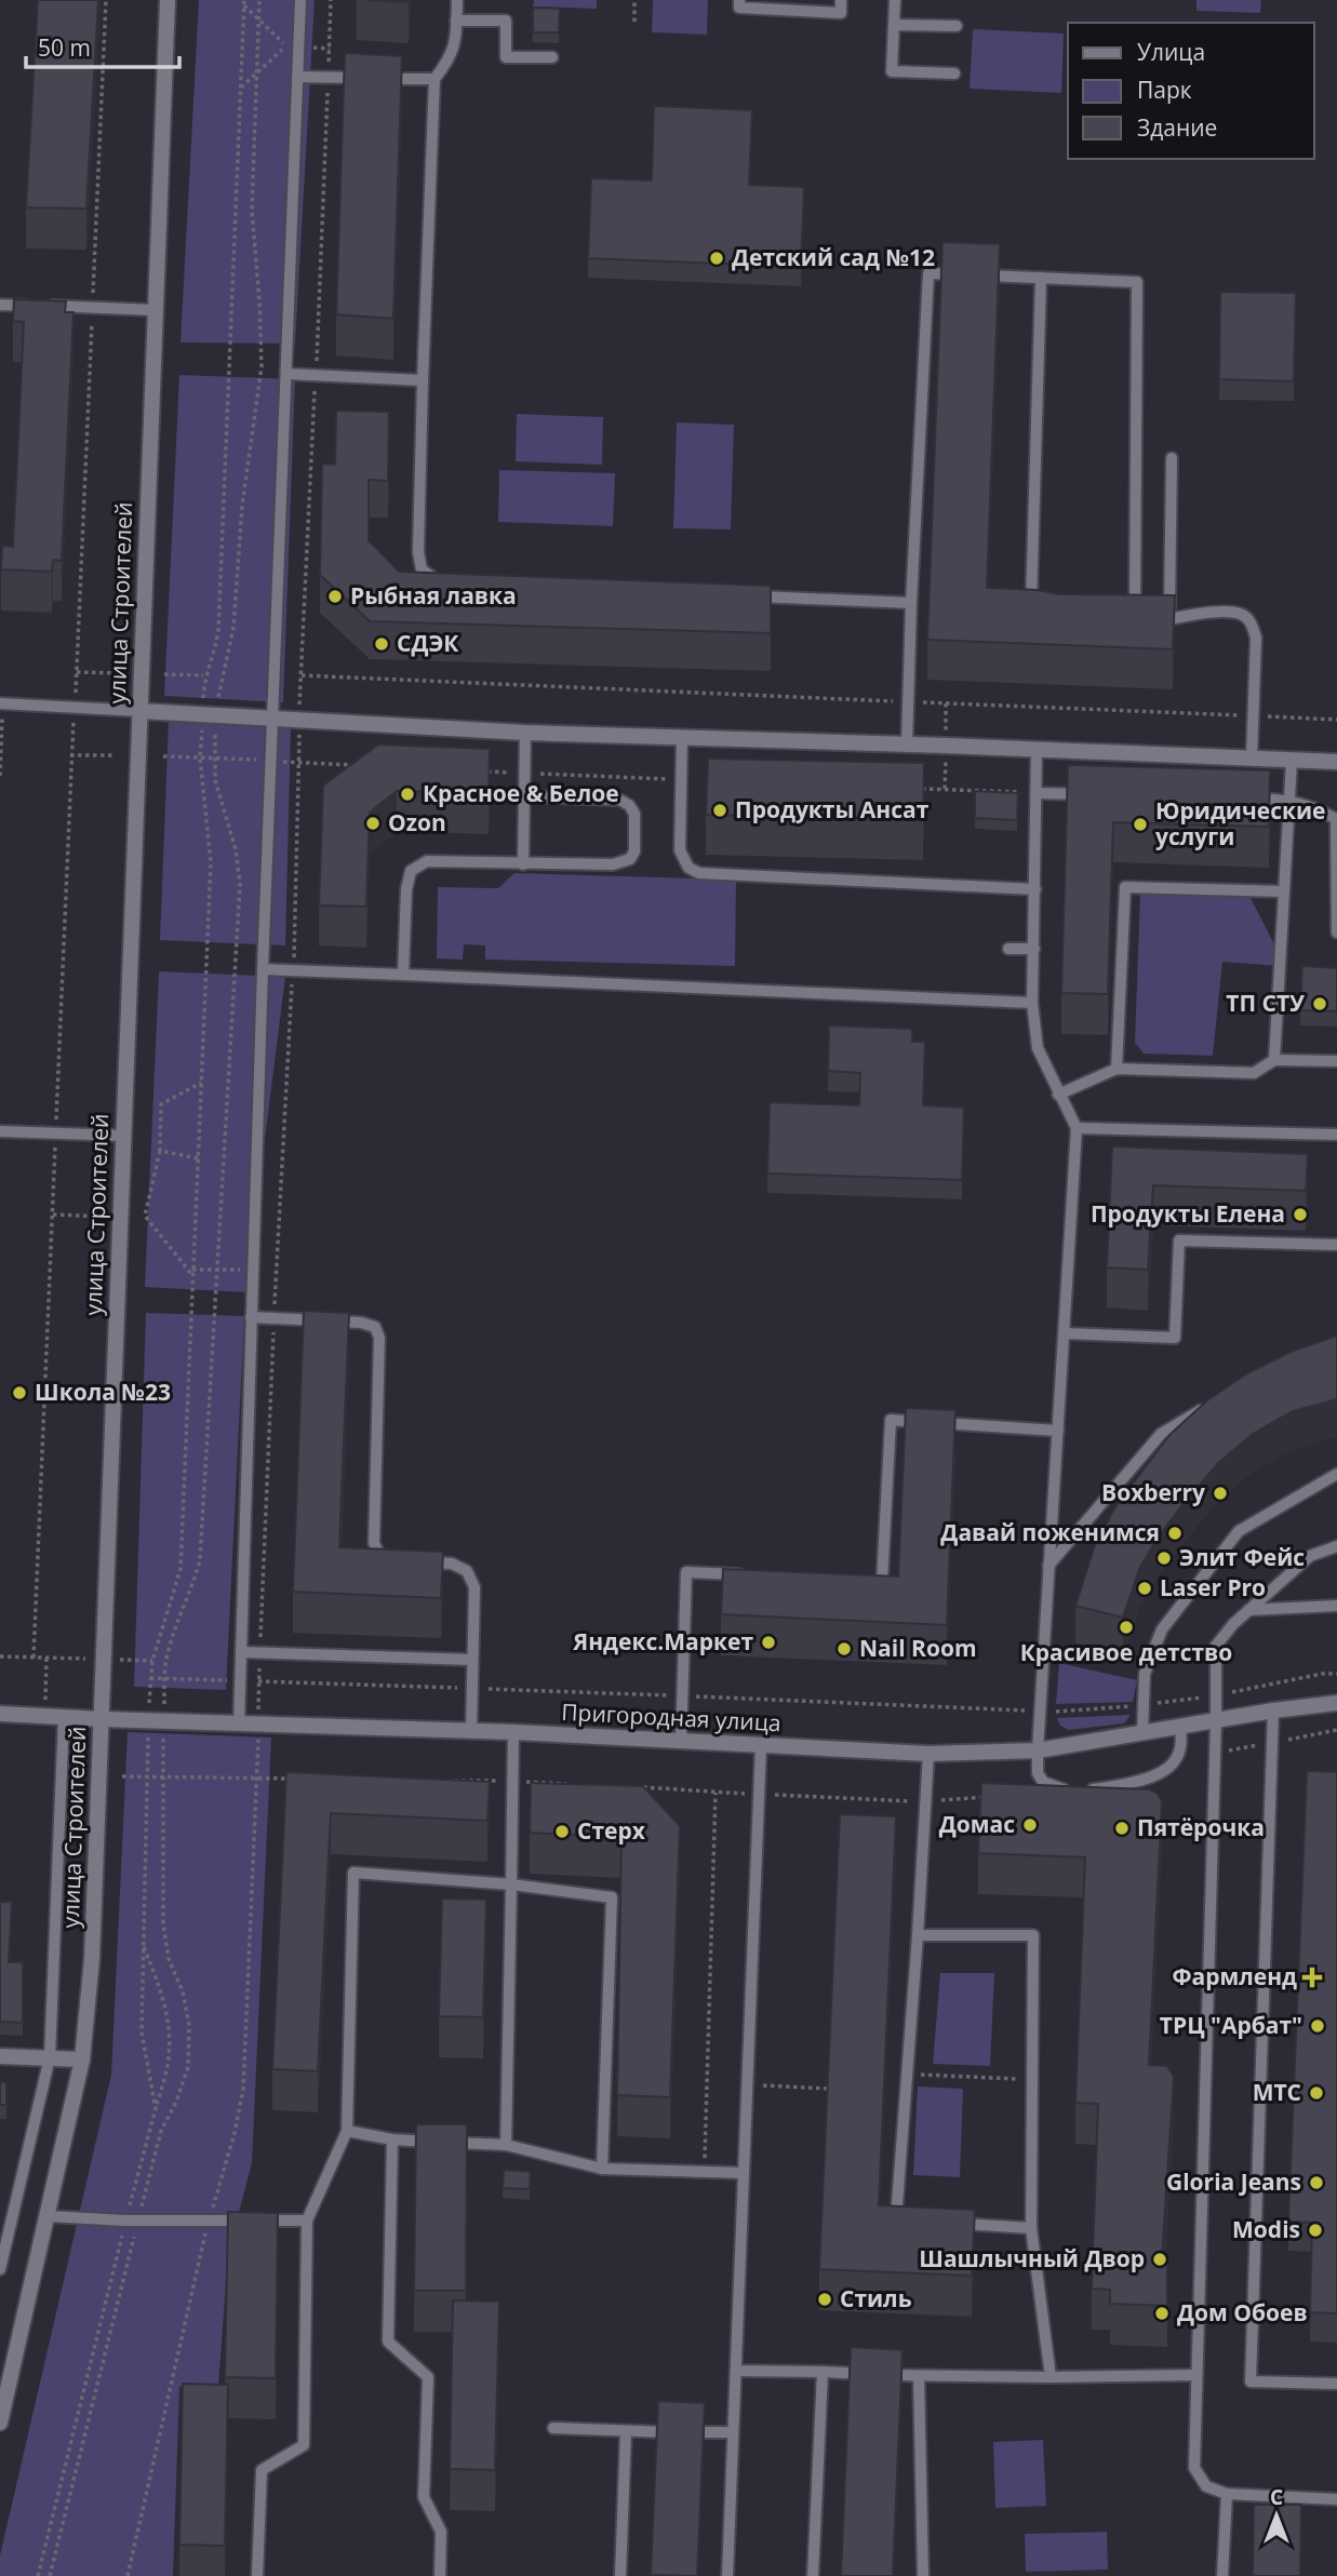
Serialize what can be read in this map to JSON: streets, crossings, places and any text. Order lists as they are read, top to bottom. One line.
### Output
{"streets":{"street":["улица Строителей","Пригородная улица"]},"crossings":[["улица Строителей","Пригородная улица"]],"places":{"other":["Детский сад №12","Рыбная лавка","СДЭК","Красное & Белое","Продукты Ансат","Ozon","Юридические услуги","ТП СТУ","Продукты Елена","Школа №23","Boxberry","Давай поженимся","Элит Фейс","Laser Pro","Красивое детство","Яндекс.Маркет","Nail Room","Домас","Пятёрочка","Стерх","ТРЦ \"Арбат\"","МТС","Gloria Jeans","Modis","Шашлычный Двор","Стиль","Дом Обоев"],"health":["Фармленд"]},"legend":["Улица","Парк","Здание"],"scale_bar":"50 m","north":"top"}
